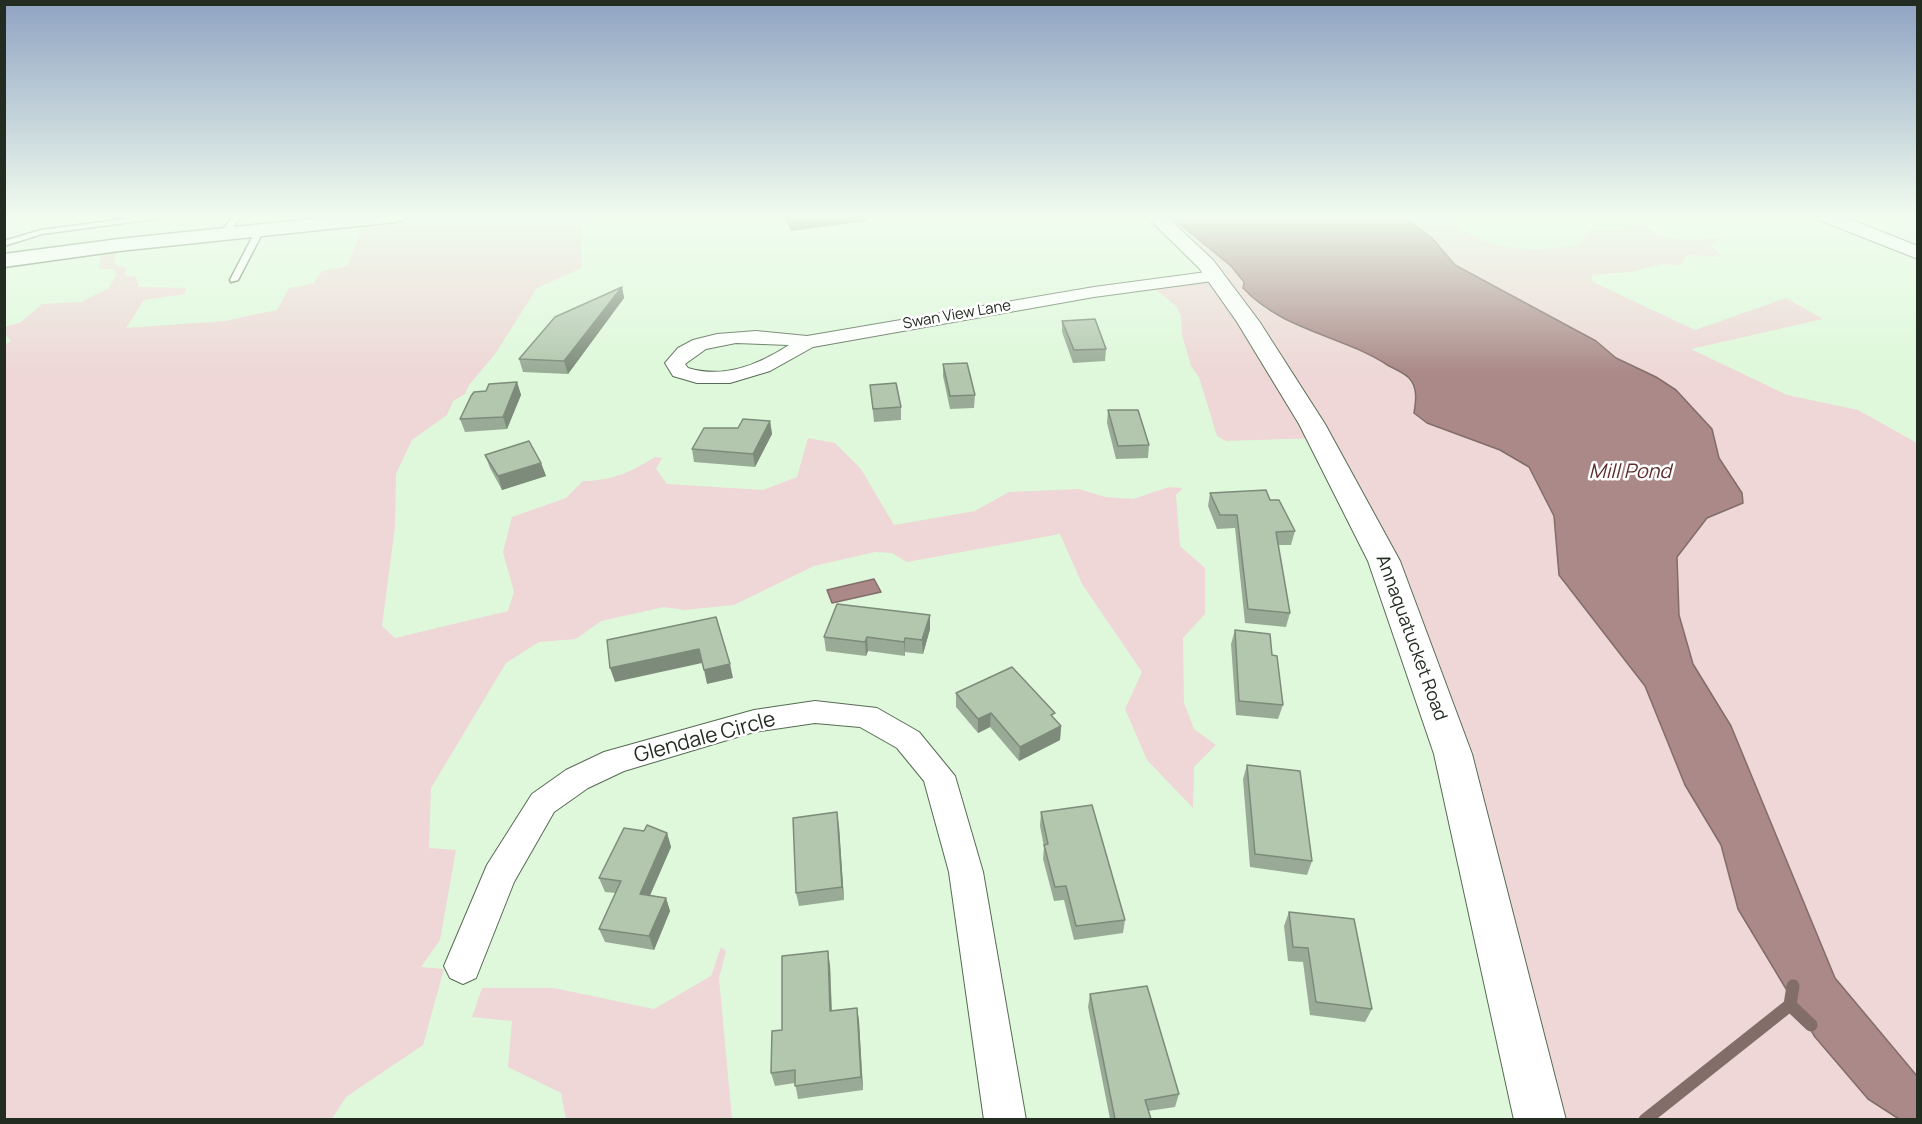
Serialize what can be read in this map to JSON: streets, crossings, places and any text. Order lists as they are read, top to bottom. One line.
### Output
{"streets":{"street":["Swan View Lane","Annaquatucket Road","Glendale Circle"]},"crossings":[["Swan View Lane","Annaquatucket Road"]],"water":["Mill Pond"]}
